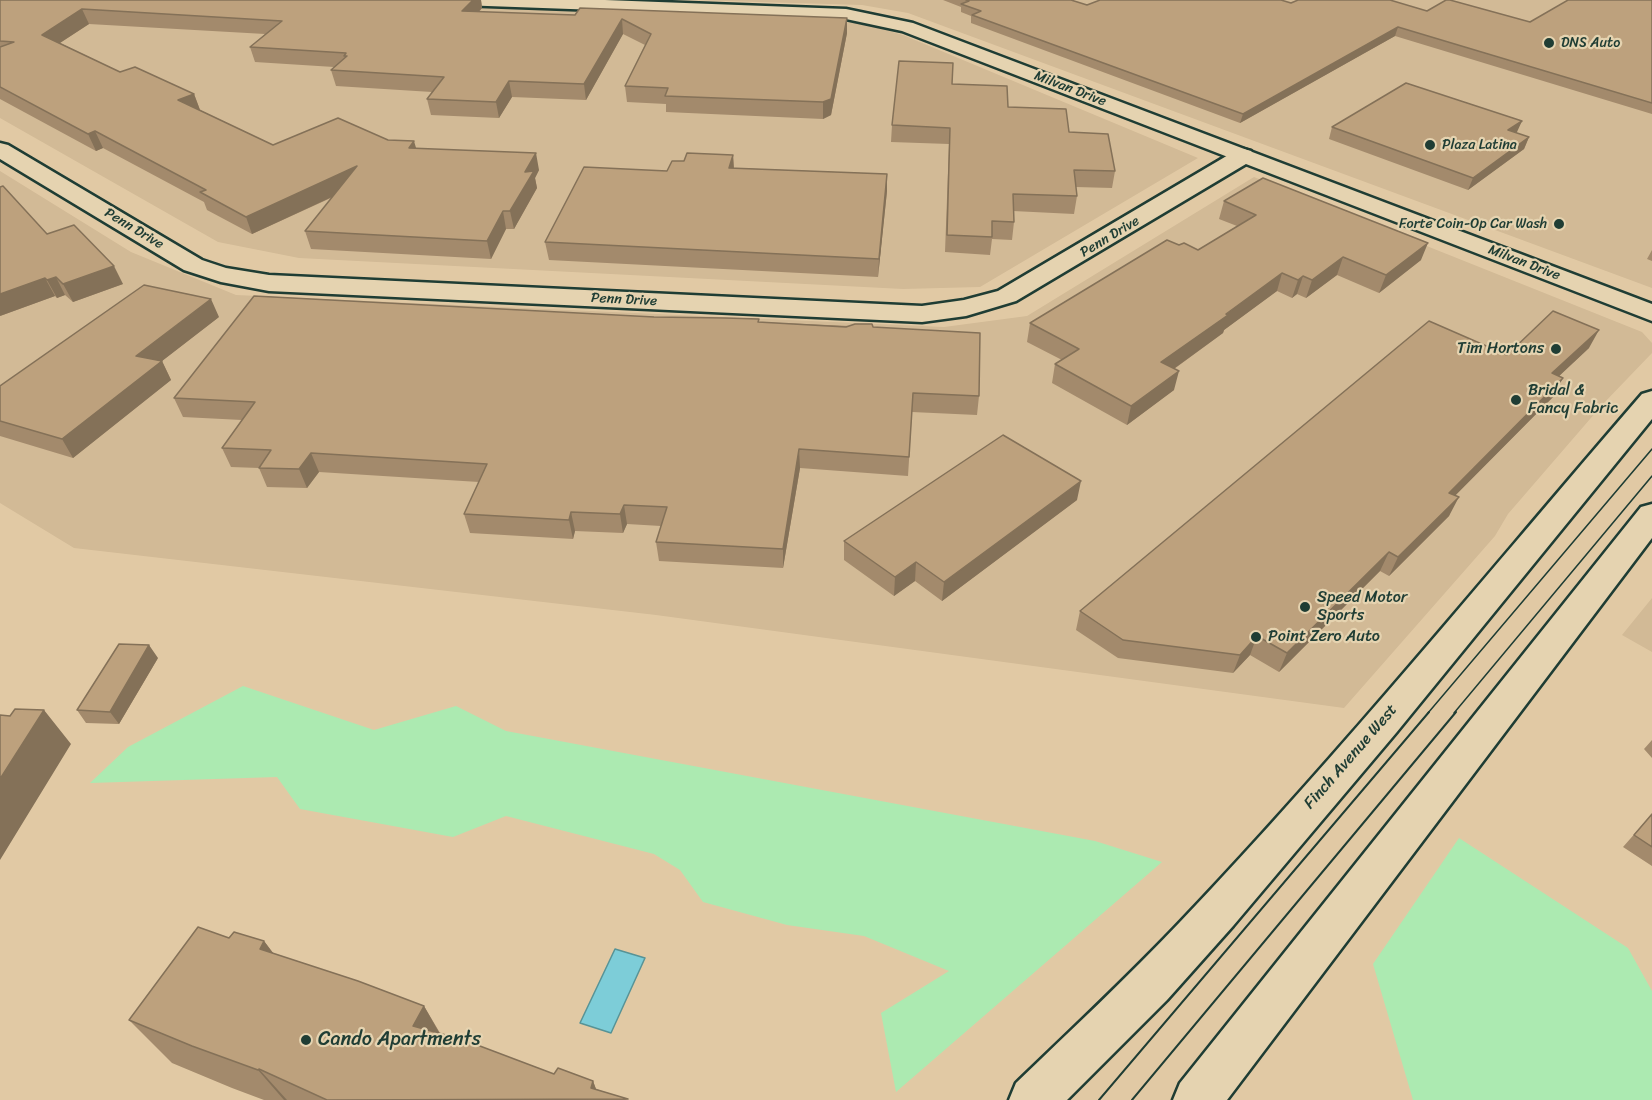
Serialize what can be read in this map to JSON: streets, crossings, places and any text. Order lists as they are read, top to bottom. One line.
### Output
{"streets":{"street":["Milvan Drive","Penn Drive","Finch Avenue West"]},"crossings":[["Milvan Drive","Penn Drive"]],"places":["DNS Auto","Plaza Latina","Forte Coin-Op Car Wash","Tim Hortons","Bridal & Fancy Fabric","Speed Motor Sports","Point Zero Auto","Cando Apartments"]}
